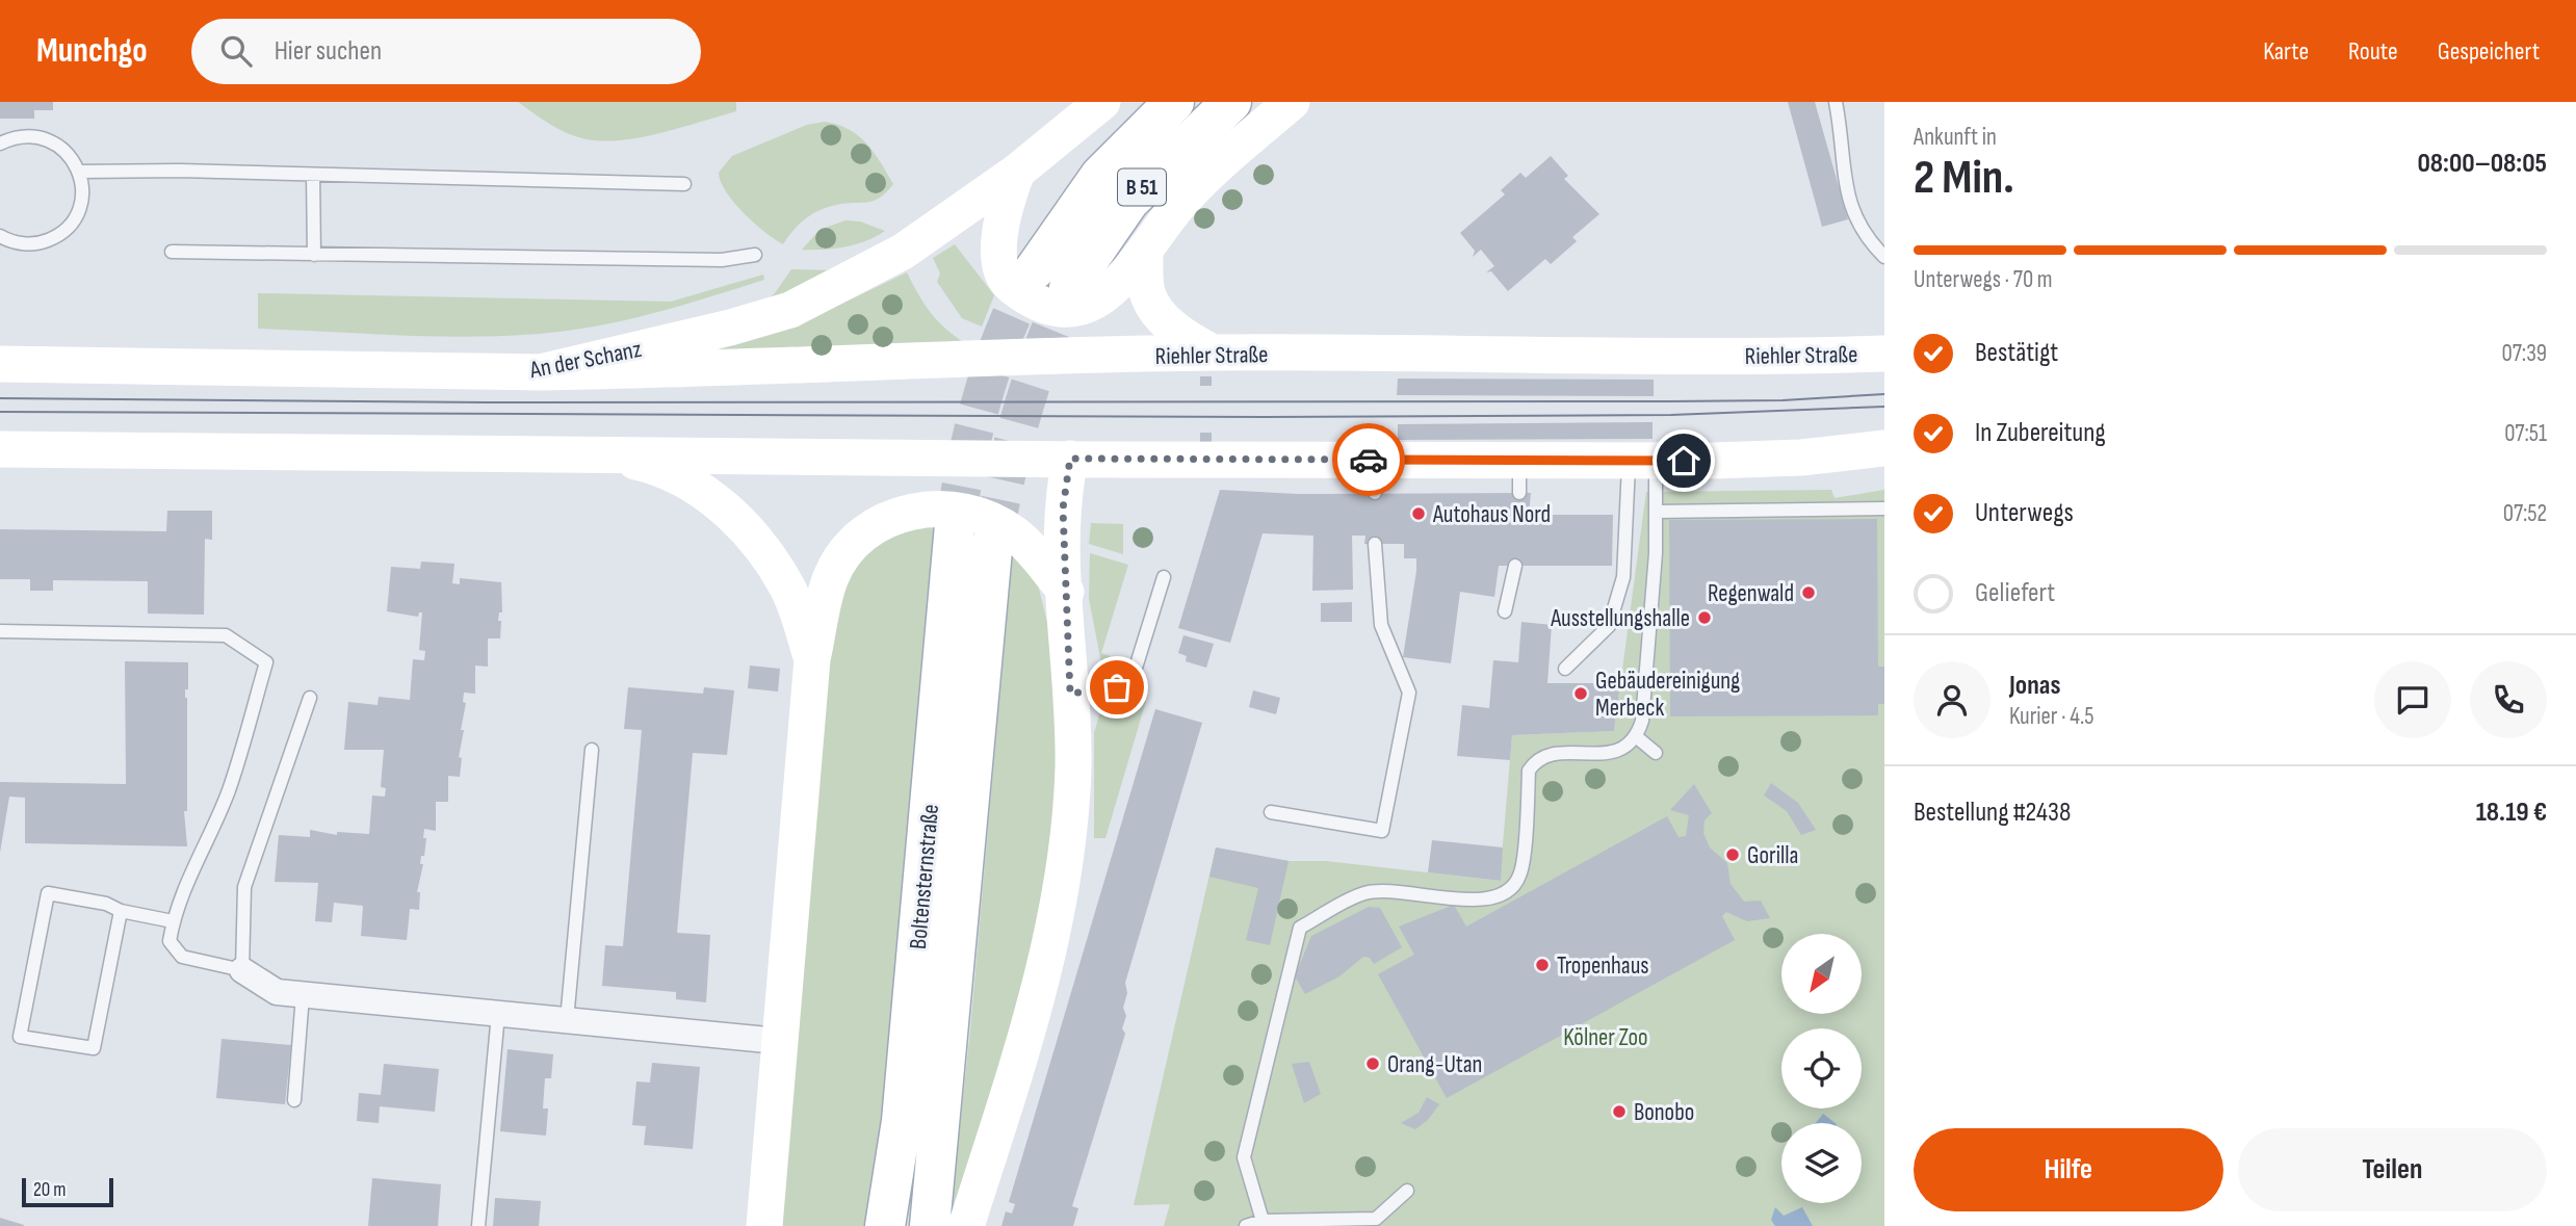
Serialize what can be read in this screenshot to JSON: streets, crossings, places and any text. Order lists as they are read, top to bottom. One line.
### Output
{"streets":{"main road":["B 51","Riehler Straße","An der Schanz","Boltensternstraße"]},"crossings":[["Riehler Straße","An der Schanz"]],"parks":["Kölner Zoo"],"places":["Autohaus Nord","Regenwald","Ausstellungshalle","Gebäudereinigung Merbeck","Gorilla","Tropenhaus","Orang-Utan","Bonobo"],"scale_bar":"20 m","north":"bottom left","page":{"header":"Munchgo","search":"Hier suchen","nav":["Karte","Route","Gespeichert"],"heading":["2 Min.","Ankunft in","08:00–08:05"],"panel":["Jonas","Kurier · 4.5","Bestellung #2438","18.19 €"],"bar":"Unterwegs · 70 m","list":[["Bestätigt","07:39"],["In Zubereitung","07:51"],["Unterwegs","07:52"],"Geliefert"],"buttons":["Hilfe","Teilen"],"scale":"20 m"}}
